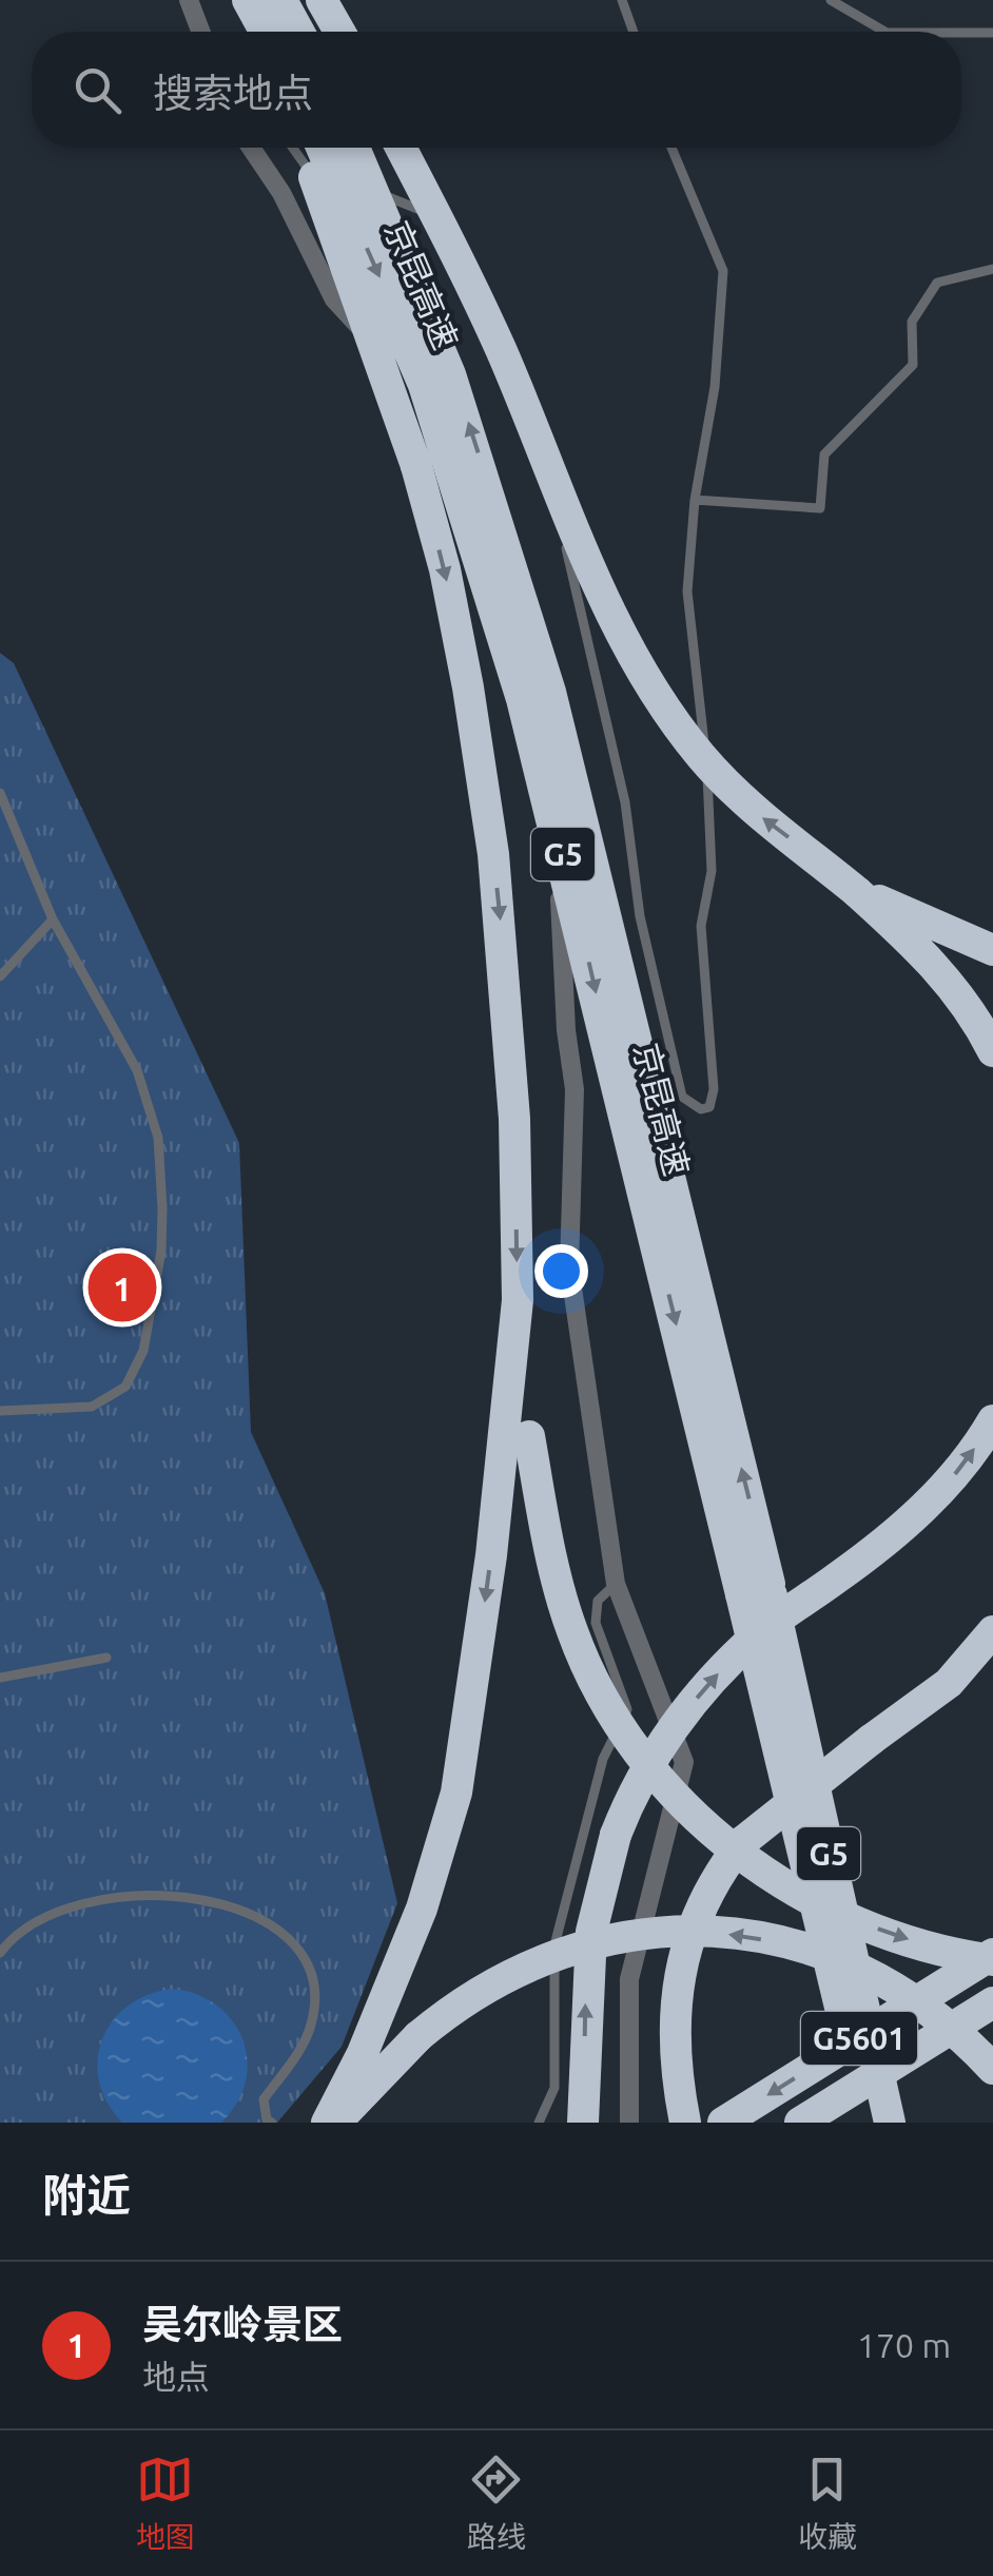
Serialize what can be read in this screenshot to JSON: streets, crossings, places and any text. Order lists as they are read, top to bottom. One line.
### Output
{"streets":{"highway":["京昆高速","G5","G5601"]},"page":{"search":"搜索地点","pins":"1","heading":"附近","list":[{"mark":"1","name":"吴尔岭景区","note":"地点","value":"170 m"}],"nav":["地图","路线","收藏"]}}
